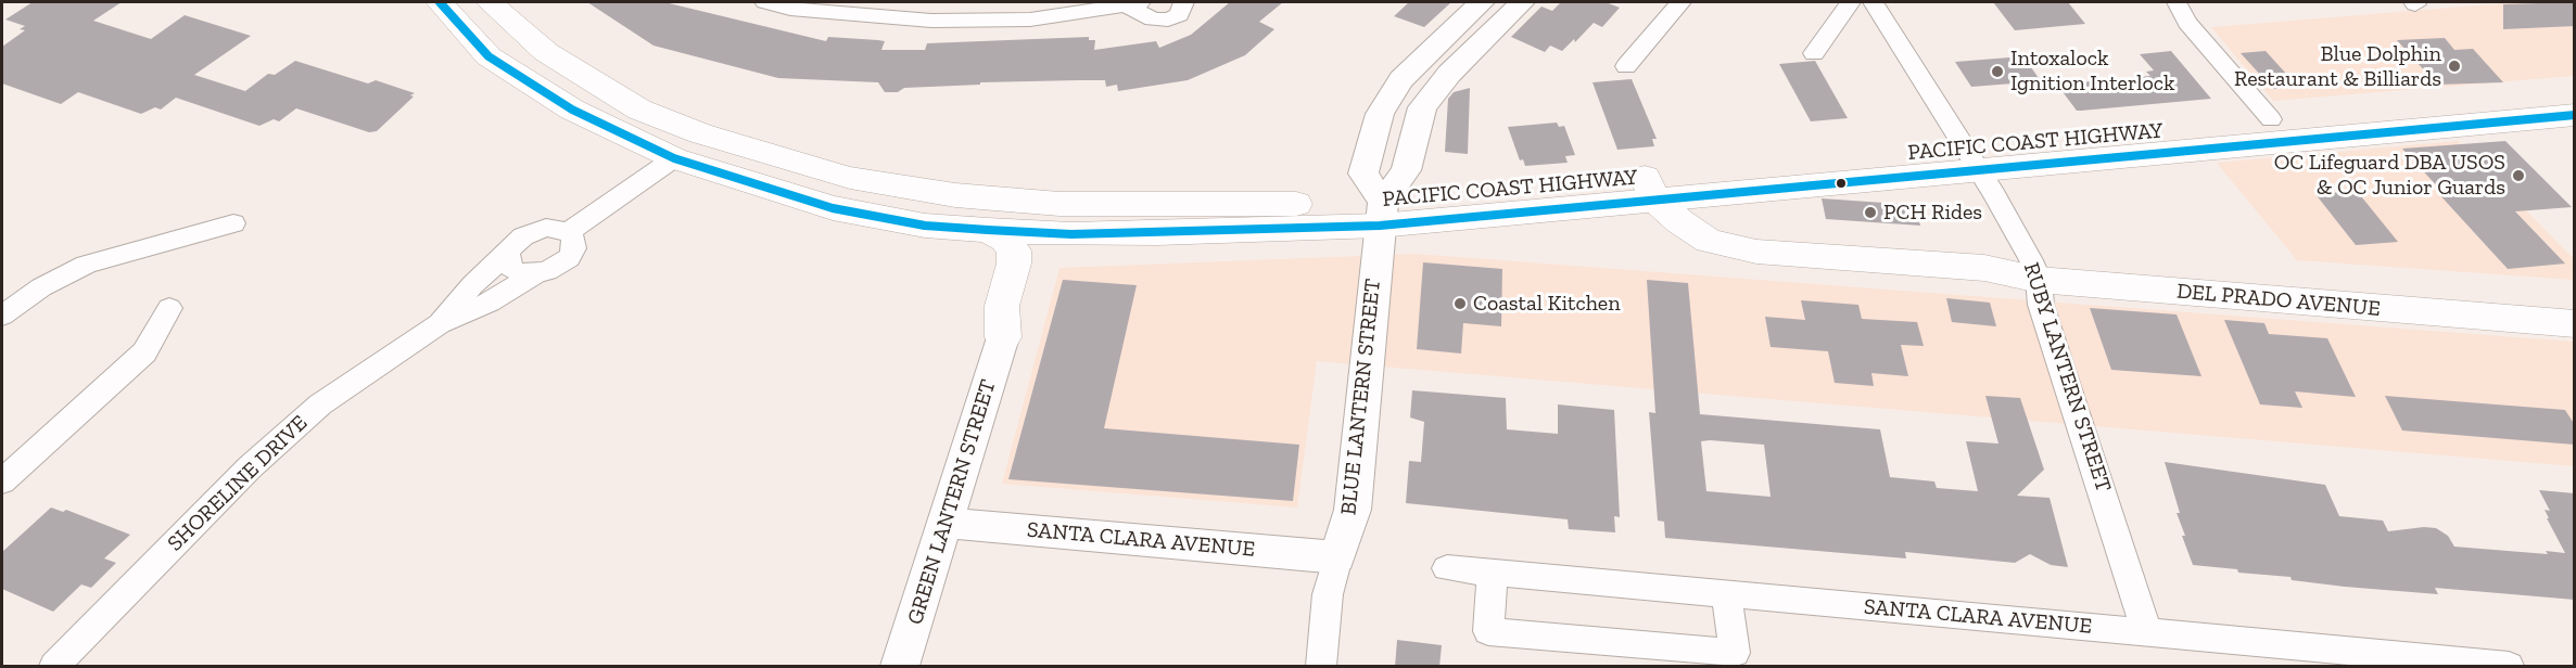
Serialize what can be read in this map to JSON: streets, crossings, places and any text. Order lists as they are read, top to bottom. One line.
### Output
{"streets":{"main road":["PACIFIC COAST HIGHWAY","DEL PRADO AVENUE"],"street":["RUBY LANTERN STREET","BLUE LANTERN STREET","SHORELINE DRIVE","GREEN LANTERN STREET","SANTA CLARA AVENUE"]},"crossings":[["PACIFIC COAST HIGHWAY","DEL PRADO AVENUE"],["PACIFIC COAST HIGHWAY","RUBY LANTERN STREET"],["PACIFIC COAST HIGHWAY","BLUE LANTERN STREET"],["DEL PRADO AVENUE","RUBY LANTERN STREET"],["RUBY LANTERN STREET","SANTA CLARA AVENUE"],["BLUE LANTERN STREET","SANTA CLARA AVENUE"],["GREEN LANTERN STREET","SANTA CLARA AVENUE"]],"places":["Blue Dolphin Restaurant & Billiards","Intoxalock Ignition Interlock","OC Lifeguard DBA USOS & OC Junior Guards","PCH Rides","Coastal Kitchen"]}
